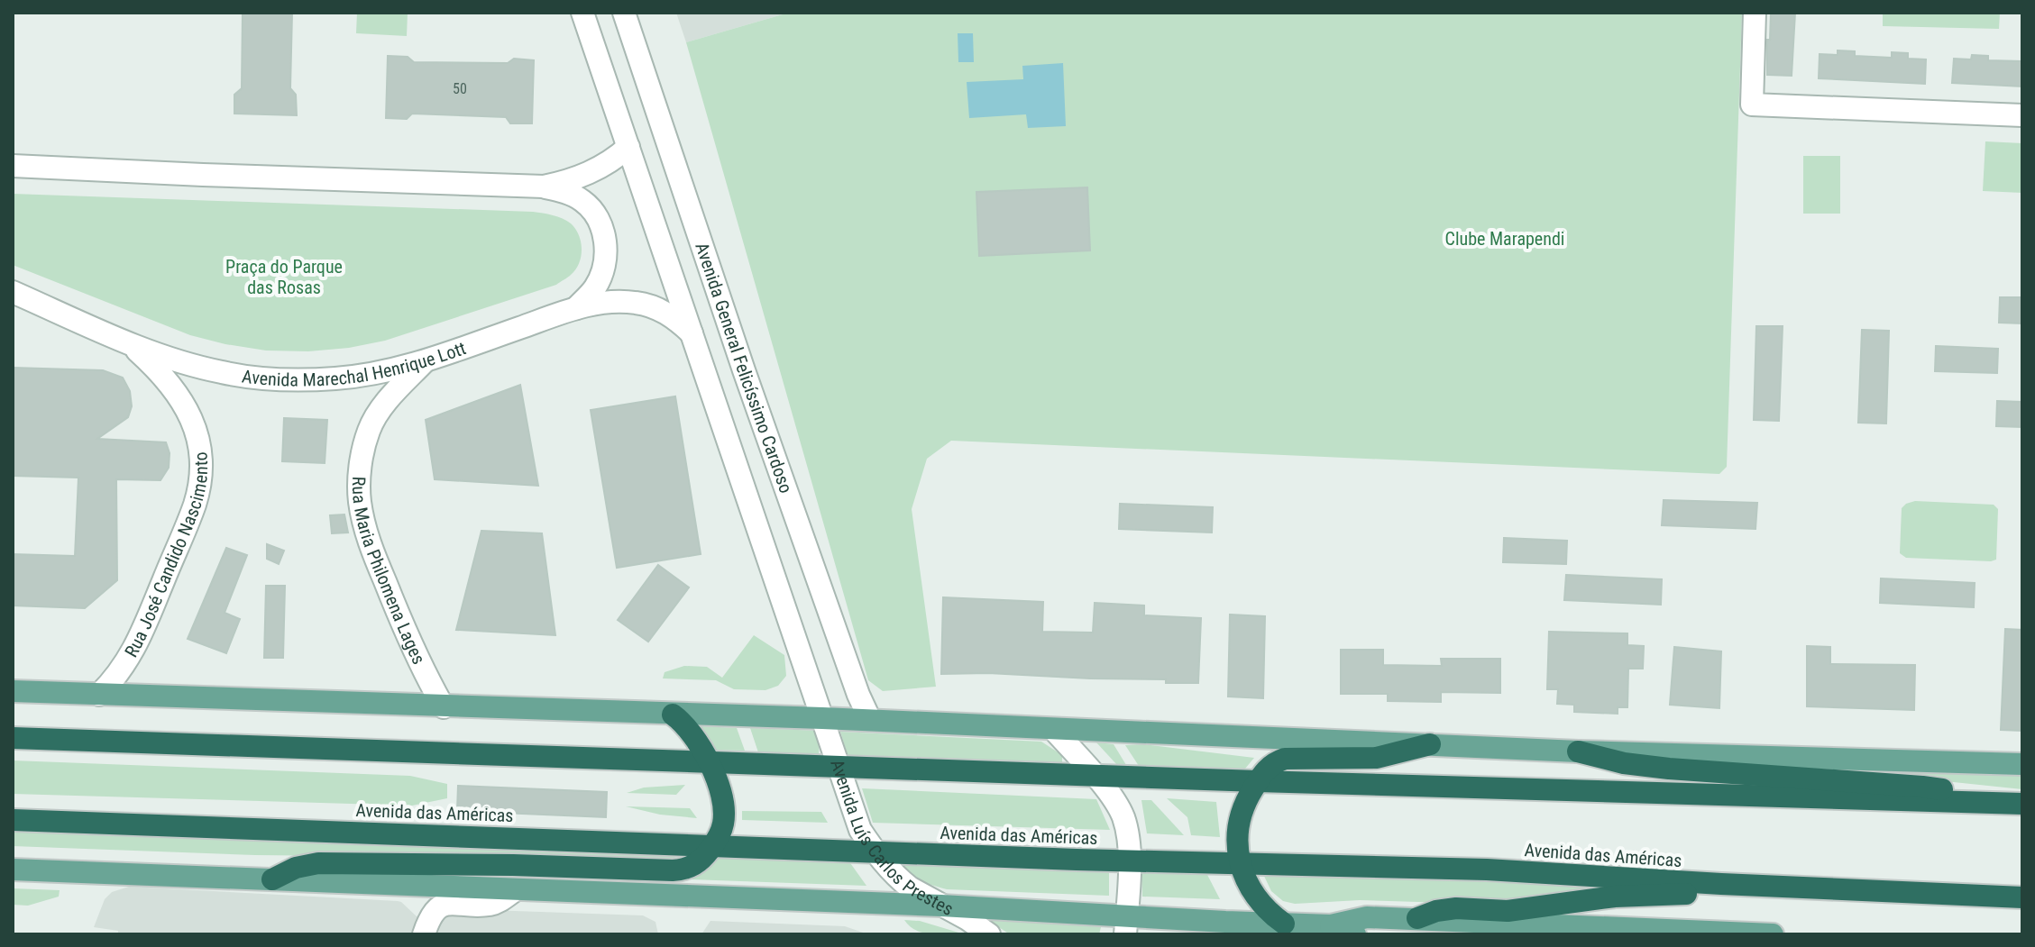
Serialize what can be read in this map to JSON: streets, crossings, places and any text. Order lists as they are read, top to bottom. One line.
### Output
{"streets":{"highway":["Avenida das Américas"],"street":["Avenida Marechal Henrique Lott","Avenida General Felicíssimo Cardoso","Rua José Candido Nascimento","Rua Maria Philomena Lages","Avenida Luís Carlos Prestes"]},"crossings":[["Avenida Marechal Henrique Lott","Rua José Candido Nascimento"],["Avenida Marechal Henrique Lott","Rua Maria Philomena Lages"],["Avenida das Américas","Avenida Luís Carlos Prestes"]],"parks":["Clube Marapendi","Praça do Parque das Rosas"],"house_numbers":["50"]}
